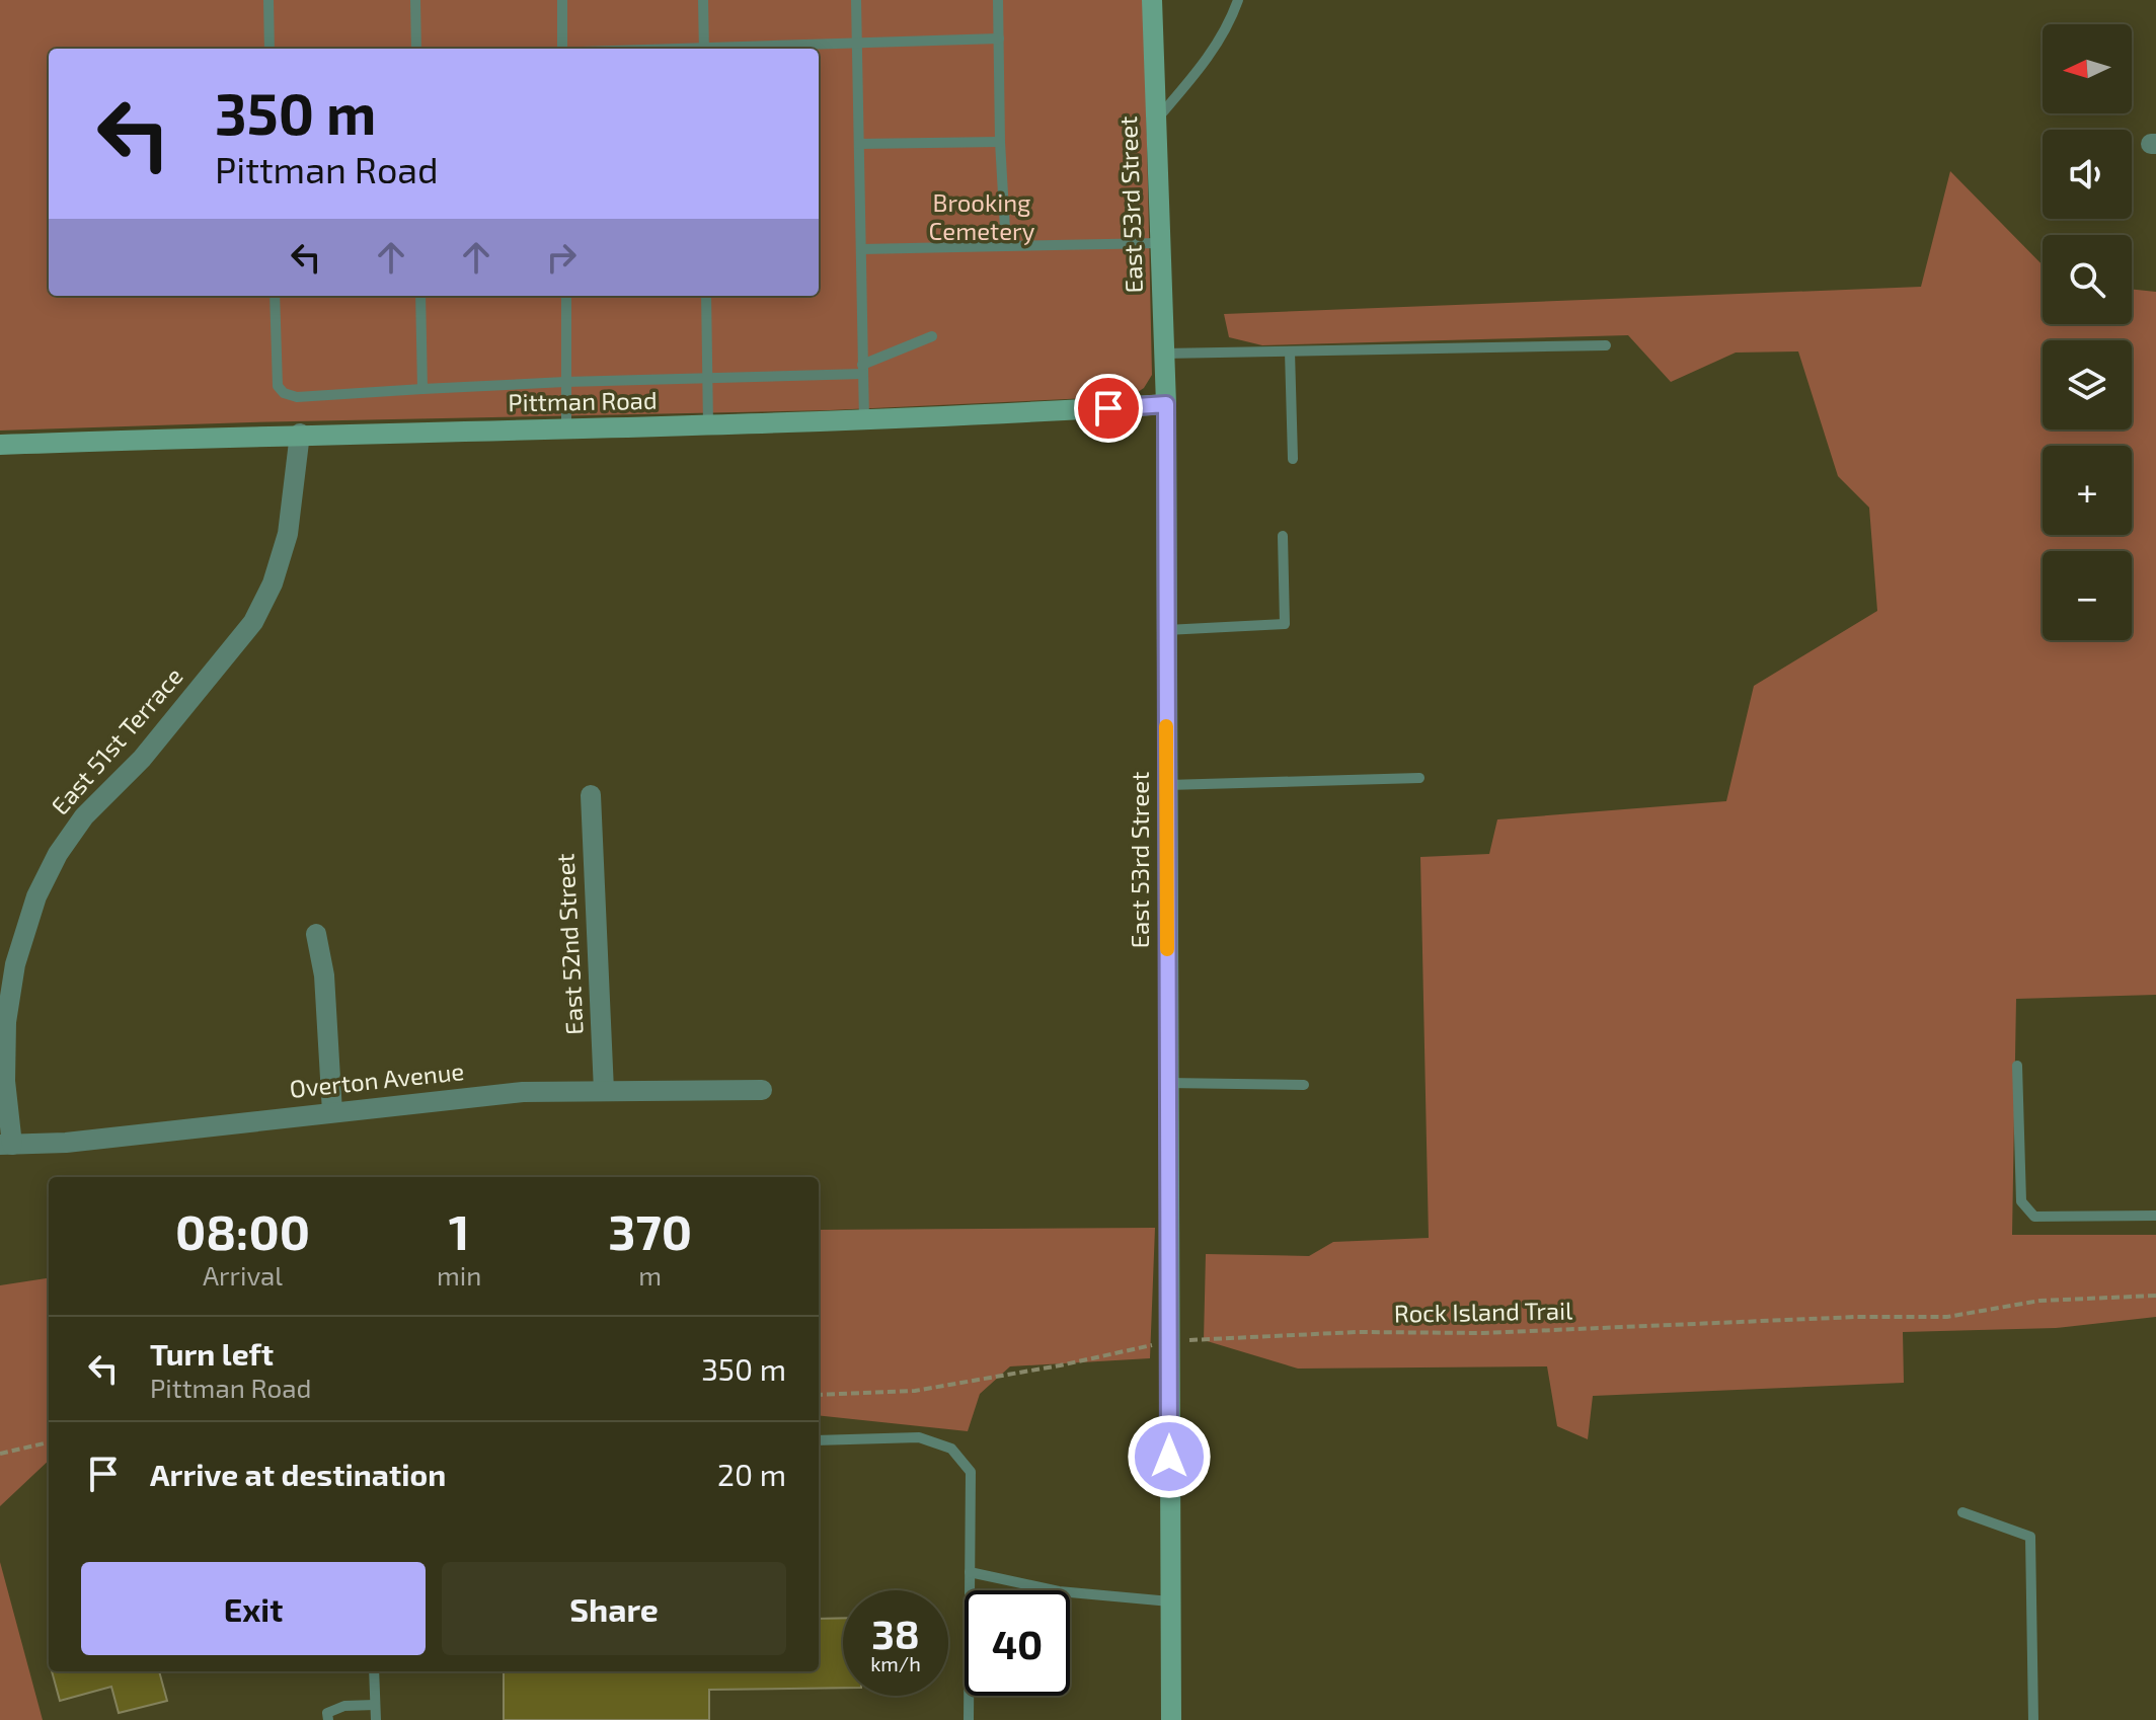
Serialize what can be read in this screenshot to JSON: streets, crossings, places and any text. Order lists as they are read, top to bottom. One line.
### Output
{"streets":{"street":["East 53rd Street","Pittman Road","East 51st Terrace","East 52nd Street","Overton Avenue"],"path":["Rock Island Trail"]},"crossings":[["East 53rd Street","Pittman Road"],["East 53rd Street","Rock Island Trail"],["Pittman Road","East 51st Terrace"],["East 51st Terrace","Overton Avenue"],["East 52nd Street","Overton Avenue"]],"parks":["Brooking Cemetery"],"north":"left","page":{"map_buttons":["+","−"],"turn":["350 m","Pittman Road"],"eta":["08:00","Arrival","1","min","370","m"],"list":[{"name":"Turn left","note":"Pittman Road","value":"350 m"},{"name":"Arrive at destination","value":"20 m"}],"buttons":["Exit","Share"],"speed":"38 km/h","limit":"40"}}
